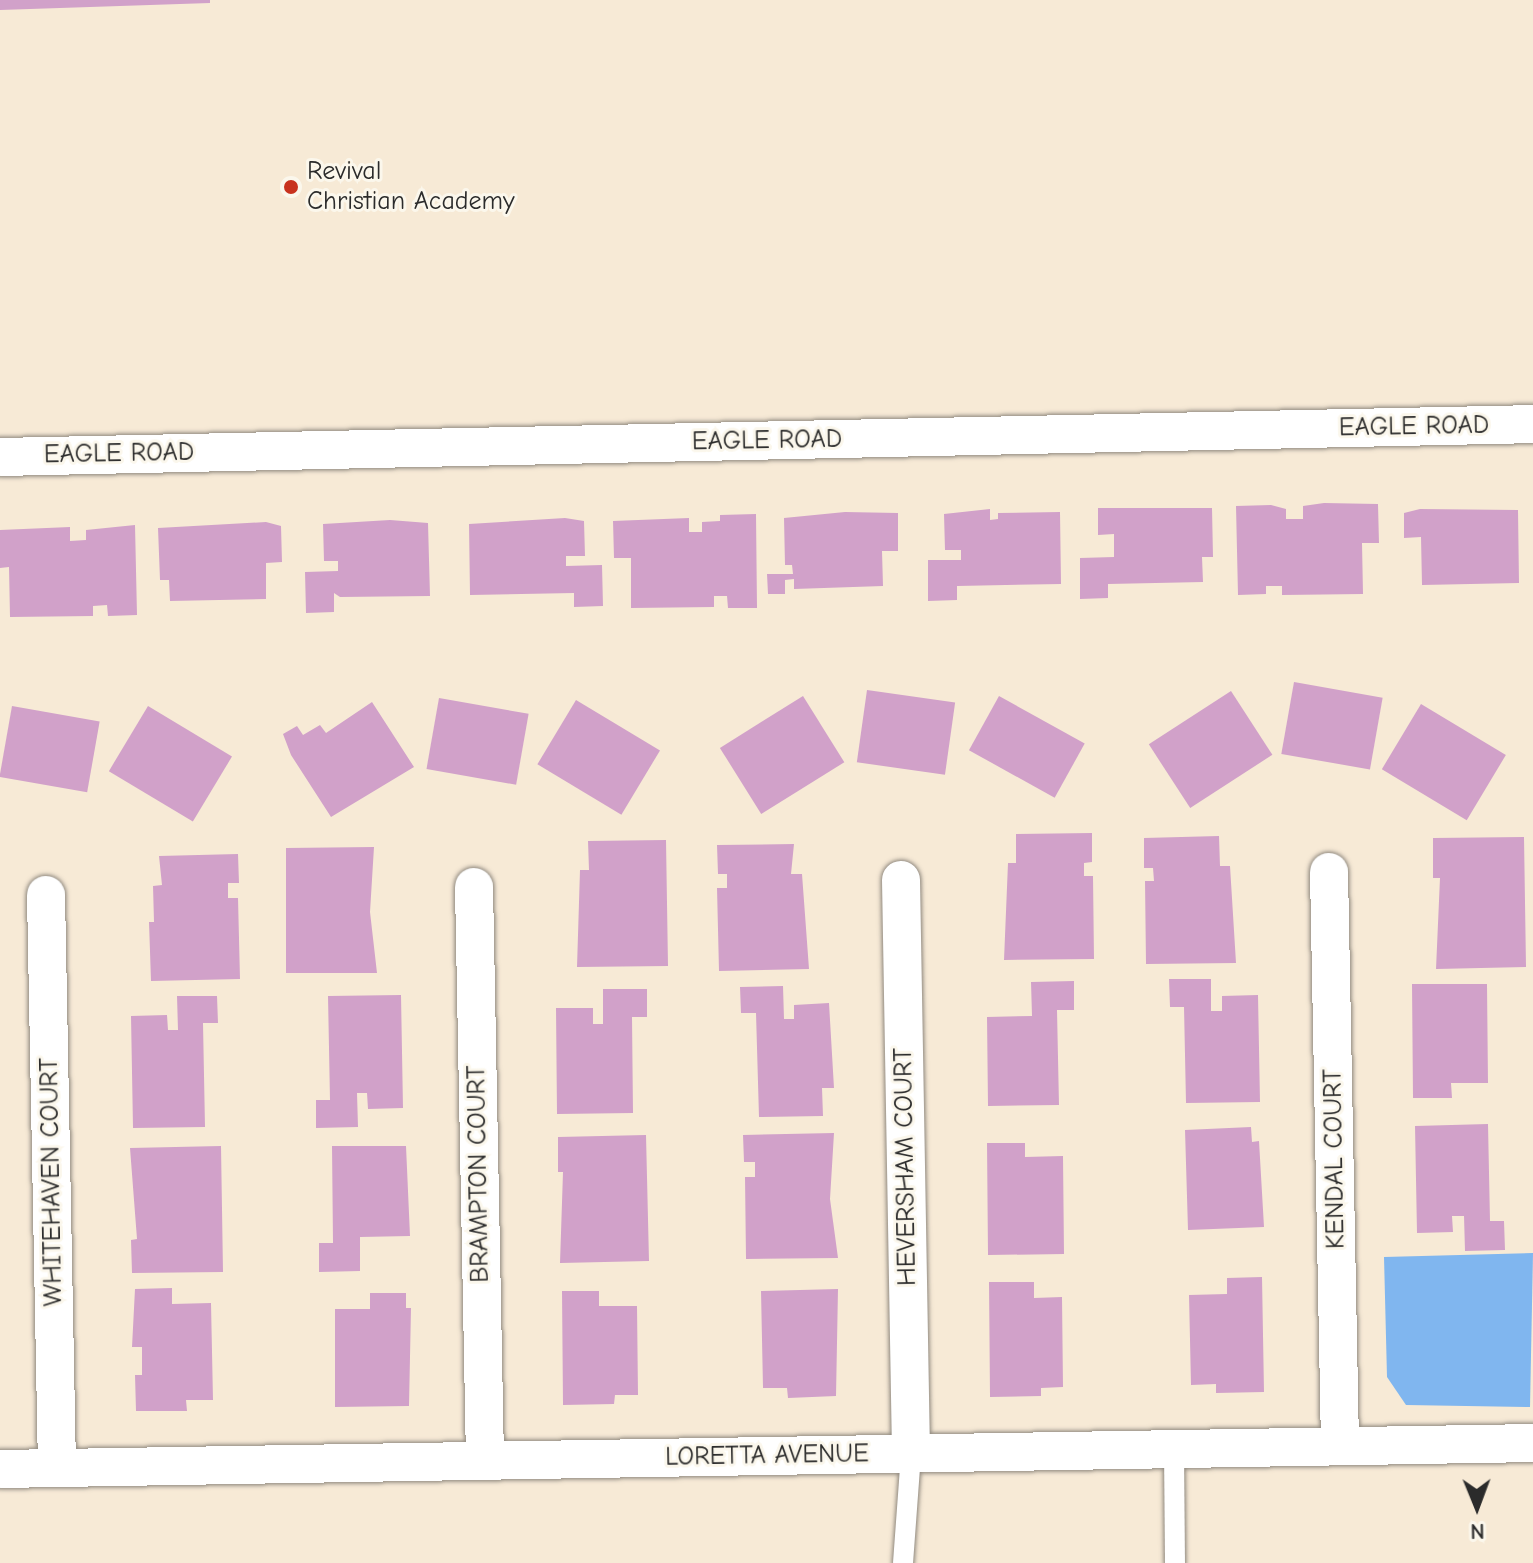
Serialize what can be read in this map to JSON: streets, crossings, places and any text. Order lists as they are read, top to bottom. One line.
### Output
{"streets":{"street":["EAGLE ROAD","KENDAL COURT","HEVERSHAM COURT","BRAMPTON COURT","WHITEHAVEN COURT","LORETTA AVENUE"]},"crossings":[["KENDAL COURT","LORETTA AVENUE"],["HEVERSHAM COURT","LORETTA AVENUE"],["BRAMPTON COURT","LORETTA AVENUE"],["WHITEHAVEN COURT","LORETTA AVENUE"]],"places":["Revival Christian Academy"],"north":"bottom"}
